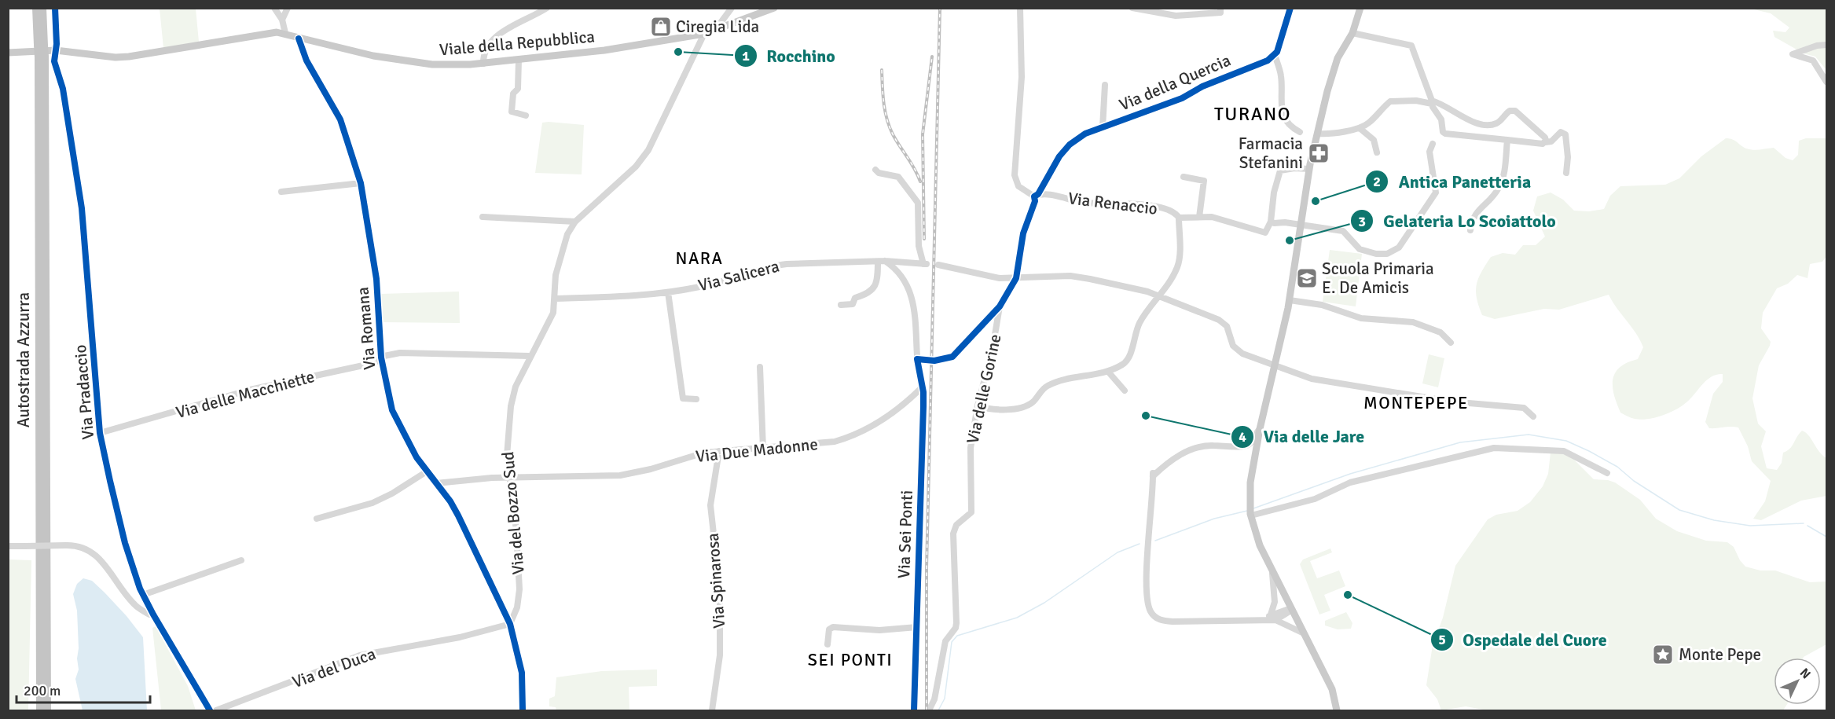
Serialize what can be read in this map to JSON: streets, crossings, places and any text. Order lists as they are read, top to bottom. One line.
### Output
{"streets":{"highway":["Autostrada Azzurra"],"main road":["Viale della Repubblica"],"street":["Via della Quercia","Via Renaccio","Via Salicera","Via Romana","Via delle Gorine","Via Pradaccio","Via delle Macchiette","Via Due Madonne","Via del Bozzo Sud","Via Sei Ponti","Via Spinarosa","Via del Duca"]},"crossings":[["Viale della Repubblica","Via Romana"],["Viale della Repubblica","Via Pradaccio"],["Viale della Repubblica","Via del Bozzo Sud"],["Via della Quercia","Via Renaccio"],["Via della Quercia","Via delle Gorine"],["Via Renaccio","Via delle Gorine"],["Via Salicera","Via del Bozzo Sud"],["Via Salicera","Via Sei Ponti"],["Via Romana","Via delle Macchiette"],["Via Romana","Via Due Madonne"],["Via Romana","Via del Bozzo Sud"],["Via Romana","Via del Duca"],["Via Pradaccio","Via delle Macchiette"],["Via delle Macchiette","Via del Bozzo Sud"],["Via Due Madonne","Via del Bozzo Sud"],["Via Due Madonne","Via Sei Ponti"],["Via Due Madonne","Via Spinarosa"],["Via del Bozzo Sud","Via del Duca"]],"districts":["TURANO","NARA","MONTEPEPE","SEI PONTI"],"places":{"shop":["Ciregia Lida"],"other":["Rocchino","Antica Panetteria","Gelateria Lo Scoiattolo","Via delle Jare","Ospedale del Cuore"],"pharmacy":["Farmacia Stefanini"],"school or university":["Scuola Primaria E. De Amicis"],"place":["Monte Pepe"]},"scale_bar":"200 m","north":"top right"}
